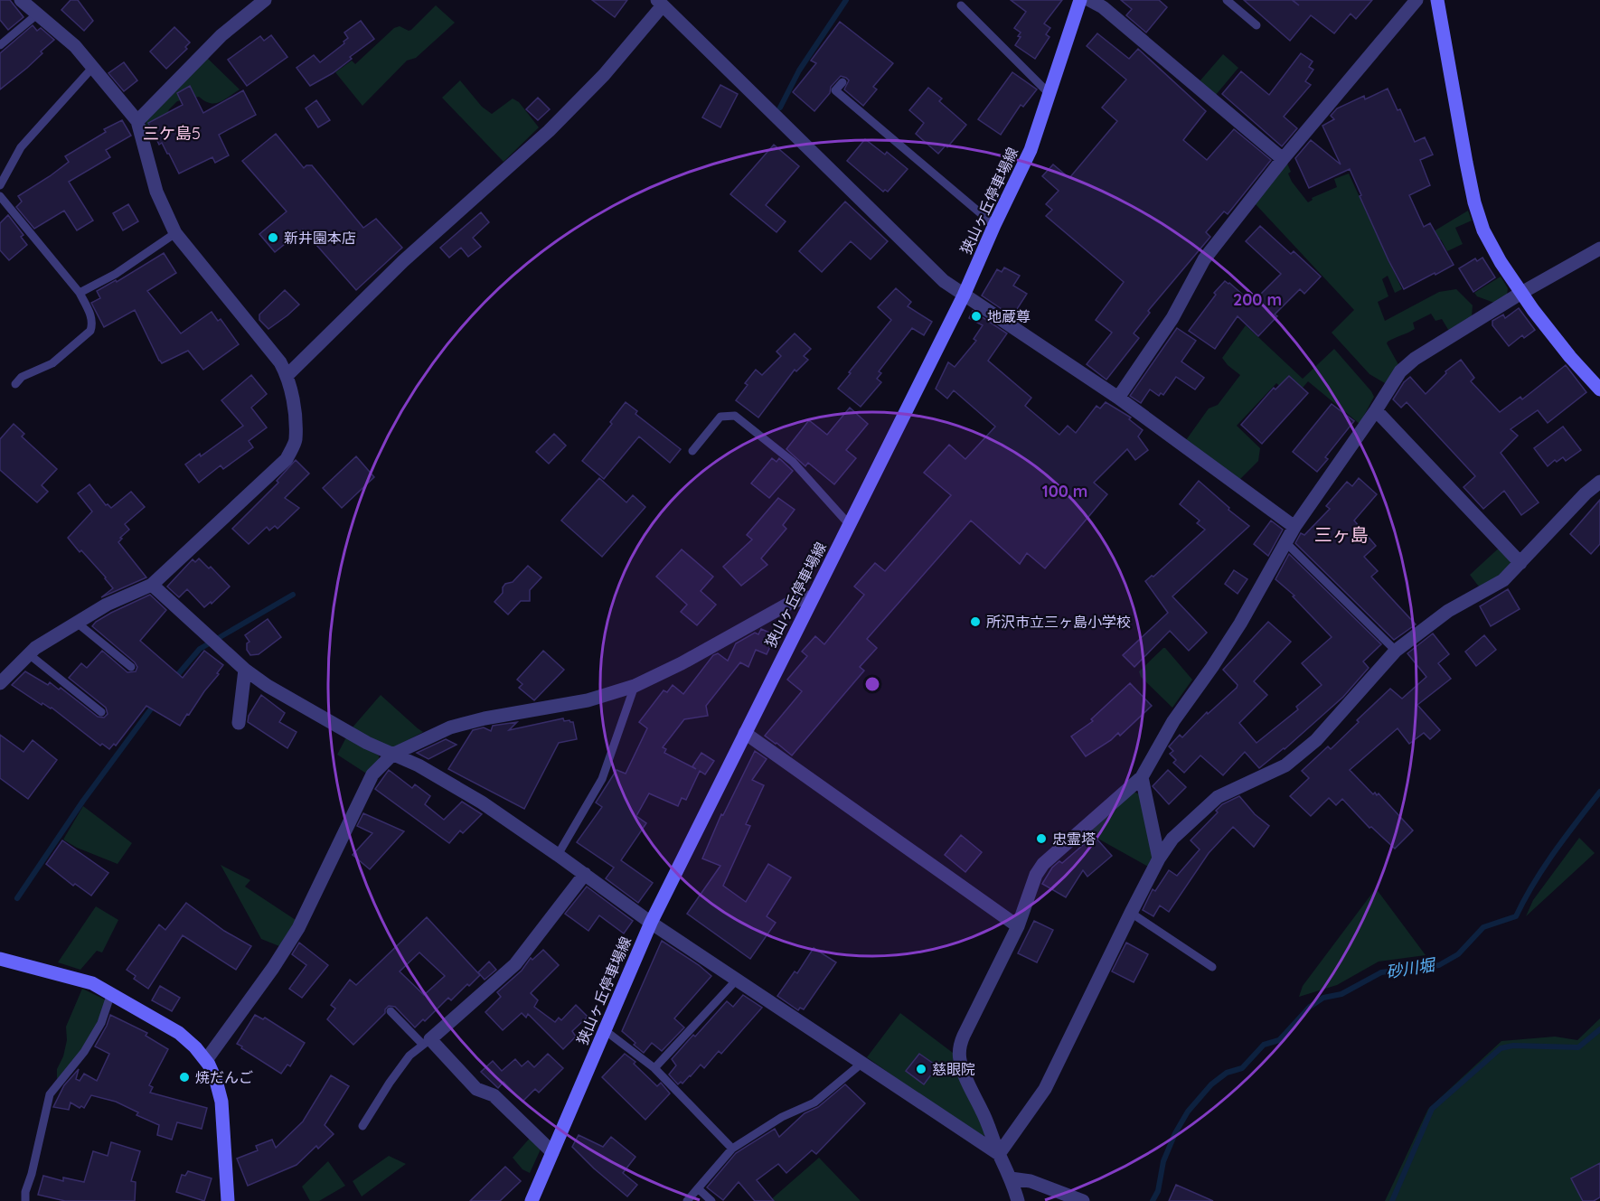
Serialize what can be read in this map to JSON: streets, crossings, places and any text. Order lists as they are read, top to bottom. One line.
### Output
{"streets":{"main road":["狭山ヶ丘停車場線"]},"districts":["三ケ島5","三ヶ島"],"water":["砂川堀"],"places":["新井園本店","地蔵尊","所沢市立三ヶ島小学校","忠霊塔","慈眼院","焼だんご"],"rings":["200 m","100 m"]}
